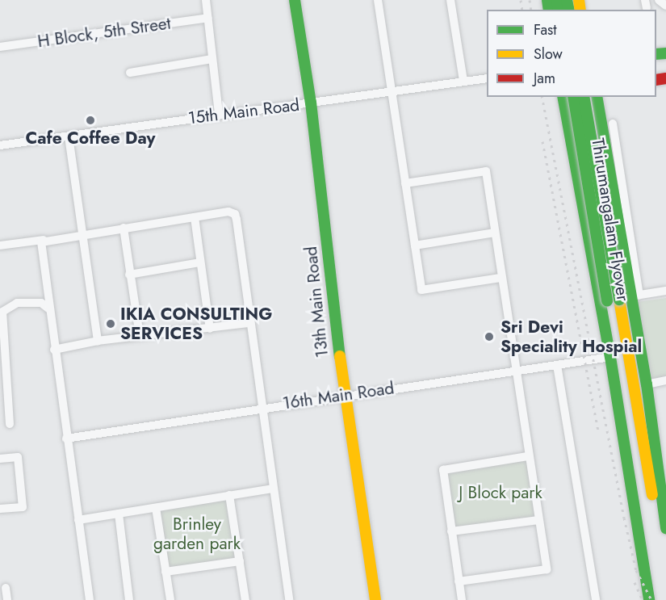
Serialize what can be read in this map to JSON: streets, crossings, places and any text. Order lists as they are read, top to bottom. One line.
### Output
{"streets":{"main road":["Thirumangalam Flyover","13th Main Road"],"street":["H Block, 5th Street","15th Main Road","16th Main Road"]},"crossings":[["15th Main Road","13th Main Road"],["13th Main Road","16th Main Road"]],"parks":["J Block park","Brinley garden park"],"places":["Cafe Coffee Day","IKIA CONSULTING SERVICES","Sri Devi Speciality Hospial"],"legend":["Fast","Slow","Jam"]}
